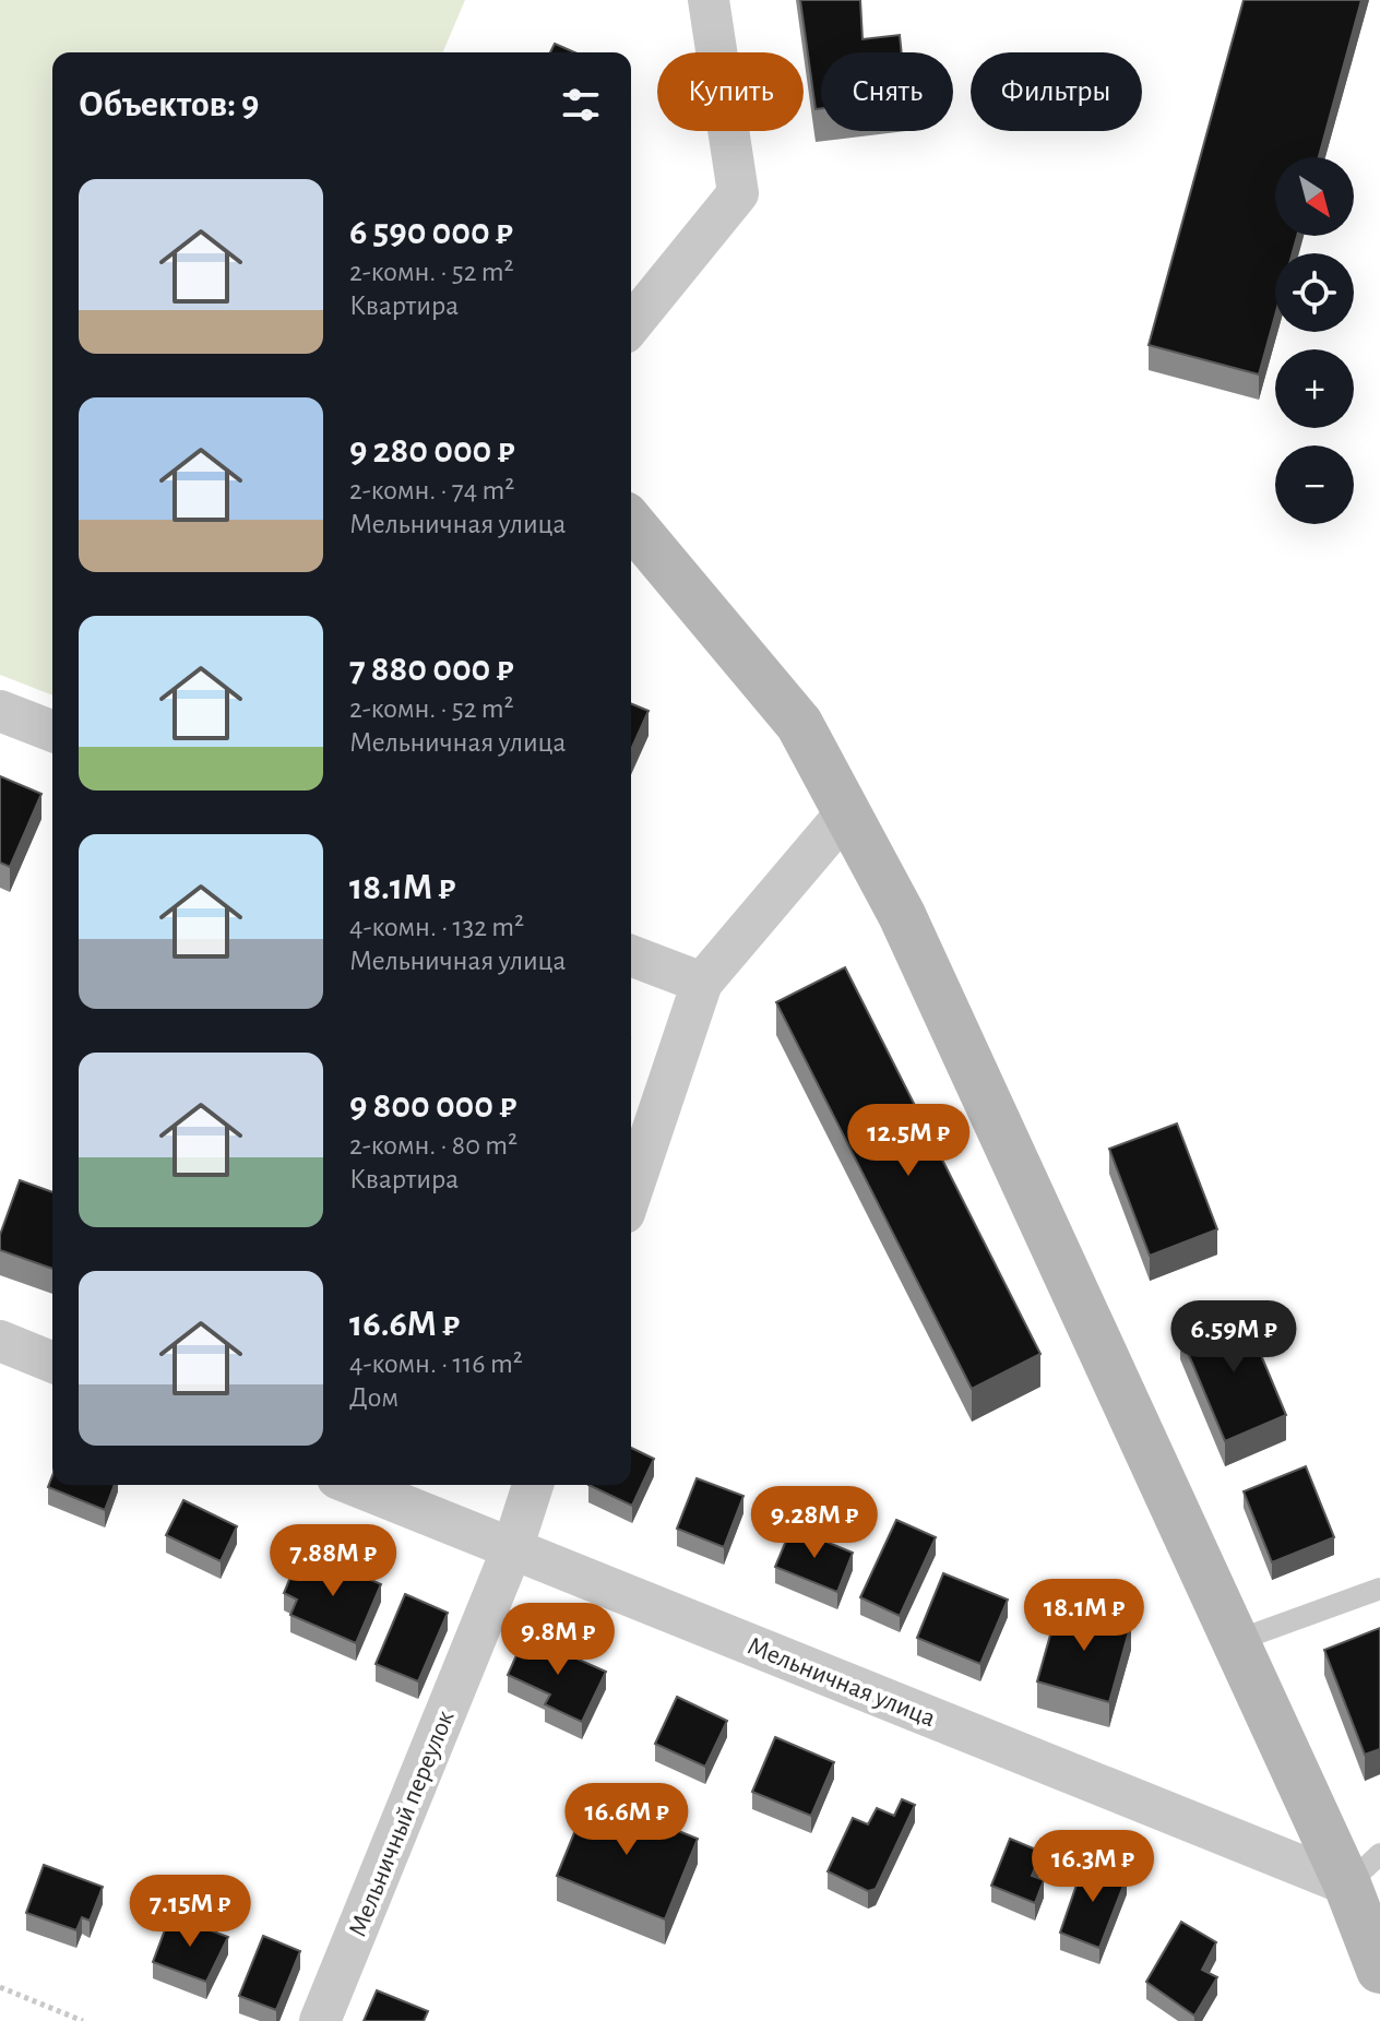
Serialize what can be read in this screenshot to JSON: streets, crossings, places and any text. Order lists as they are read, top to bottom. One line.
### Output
{"streets":{"street":["Мельничная улица","Мельничный переулок"]},"crossings":[["Мельничная улица","Мельничный переулок"]],"north":"bottom right","page":{"chip":["Купить","Снять","Фильтры"],"heading":"Объектов: 9","map_buttons":["+","−"],"list":[{"name":"6 590 000 ₽","note":"2-комн. · 52 m² · Квартира"},{"name":"9 280 000 ₽","note":"2-комн. · 74 m² · Мельничная улица"},{"name":"7 880 000 ₽","note":"2-комн. · 52 m² · Мельничная улица"},{"name":"18.1M ₽","note":"4-комн. · 132 m² · Мельничная улица"},{"name":"9 800 000 ₽","note":"2-комн. · 80 m² · Квартира"},{"name":"16.6M ₽","note":"4-комн. · 116 m² · Дом"}],"price":["12.5M ₽","6.59M ₽","9.28M ₽","7.88M ₽","18.1M ₽","9.8M ₽","16.6M ₽","16.3M ₽","7.15M ₽"]}}
